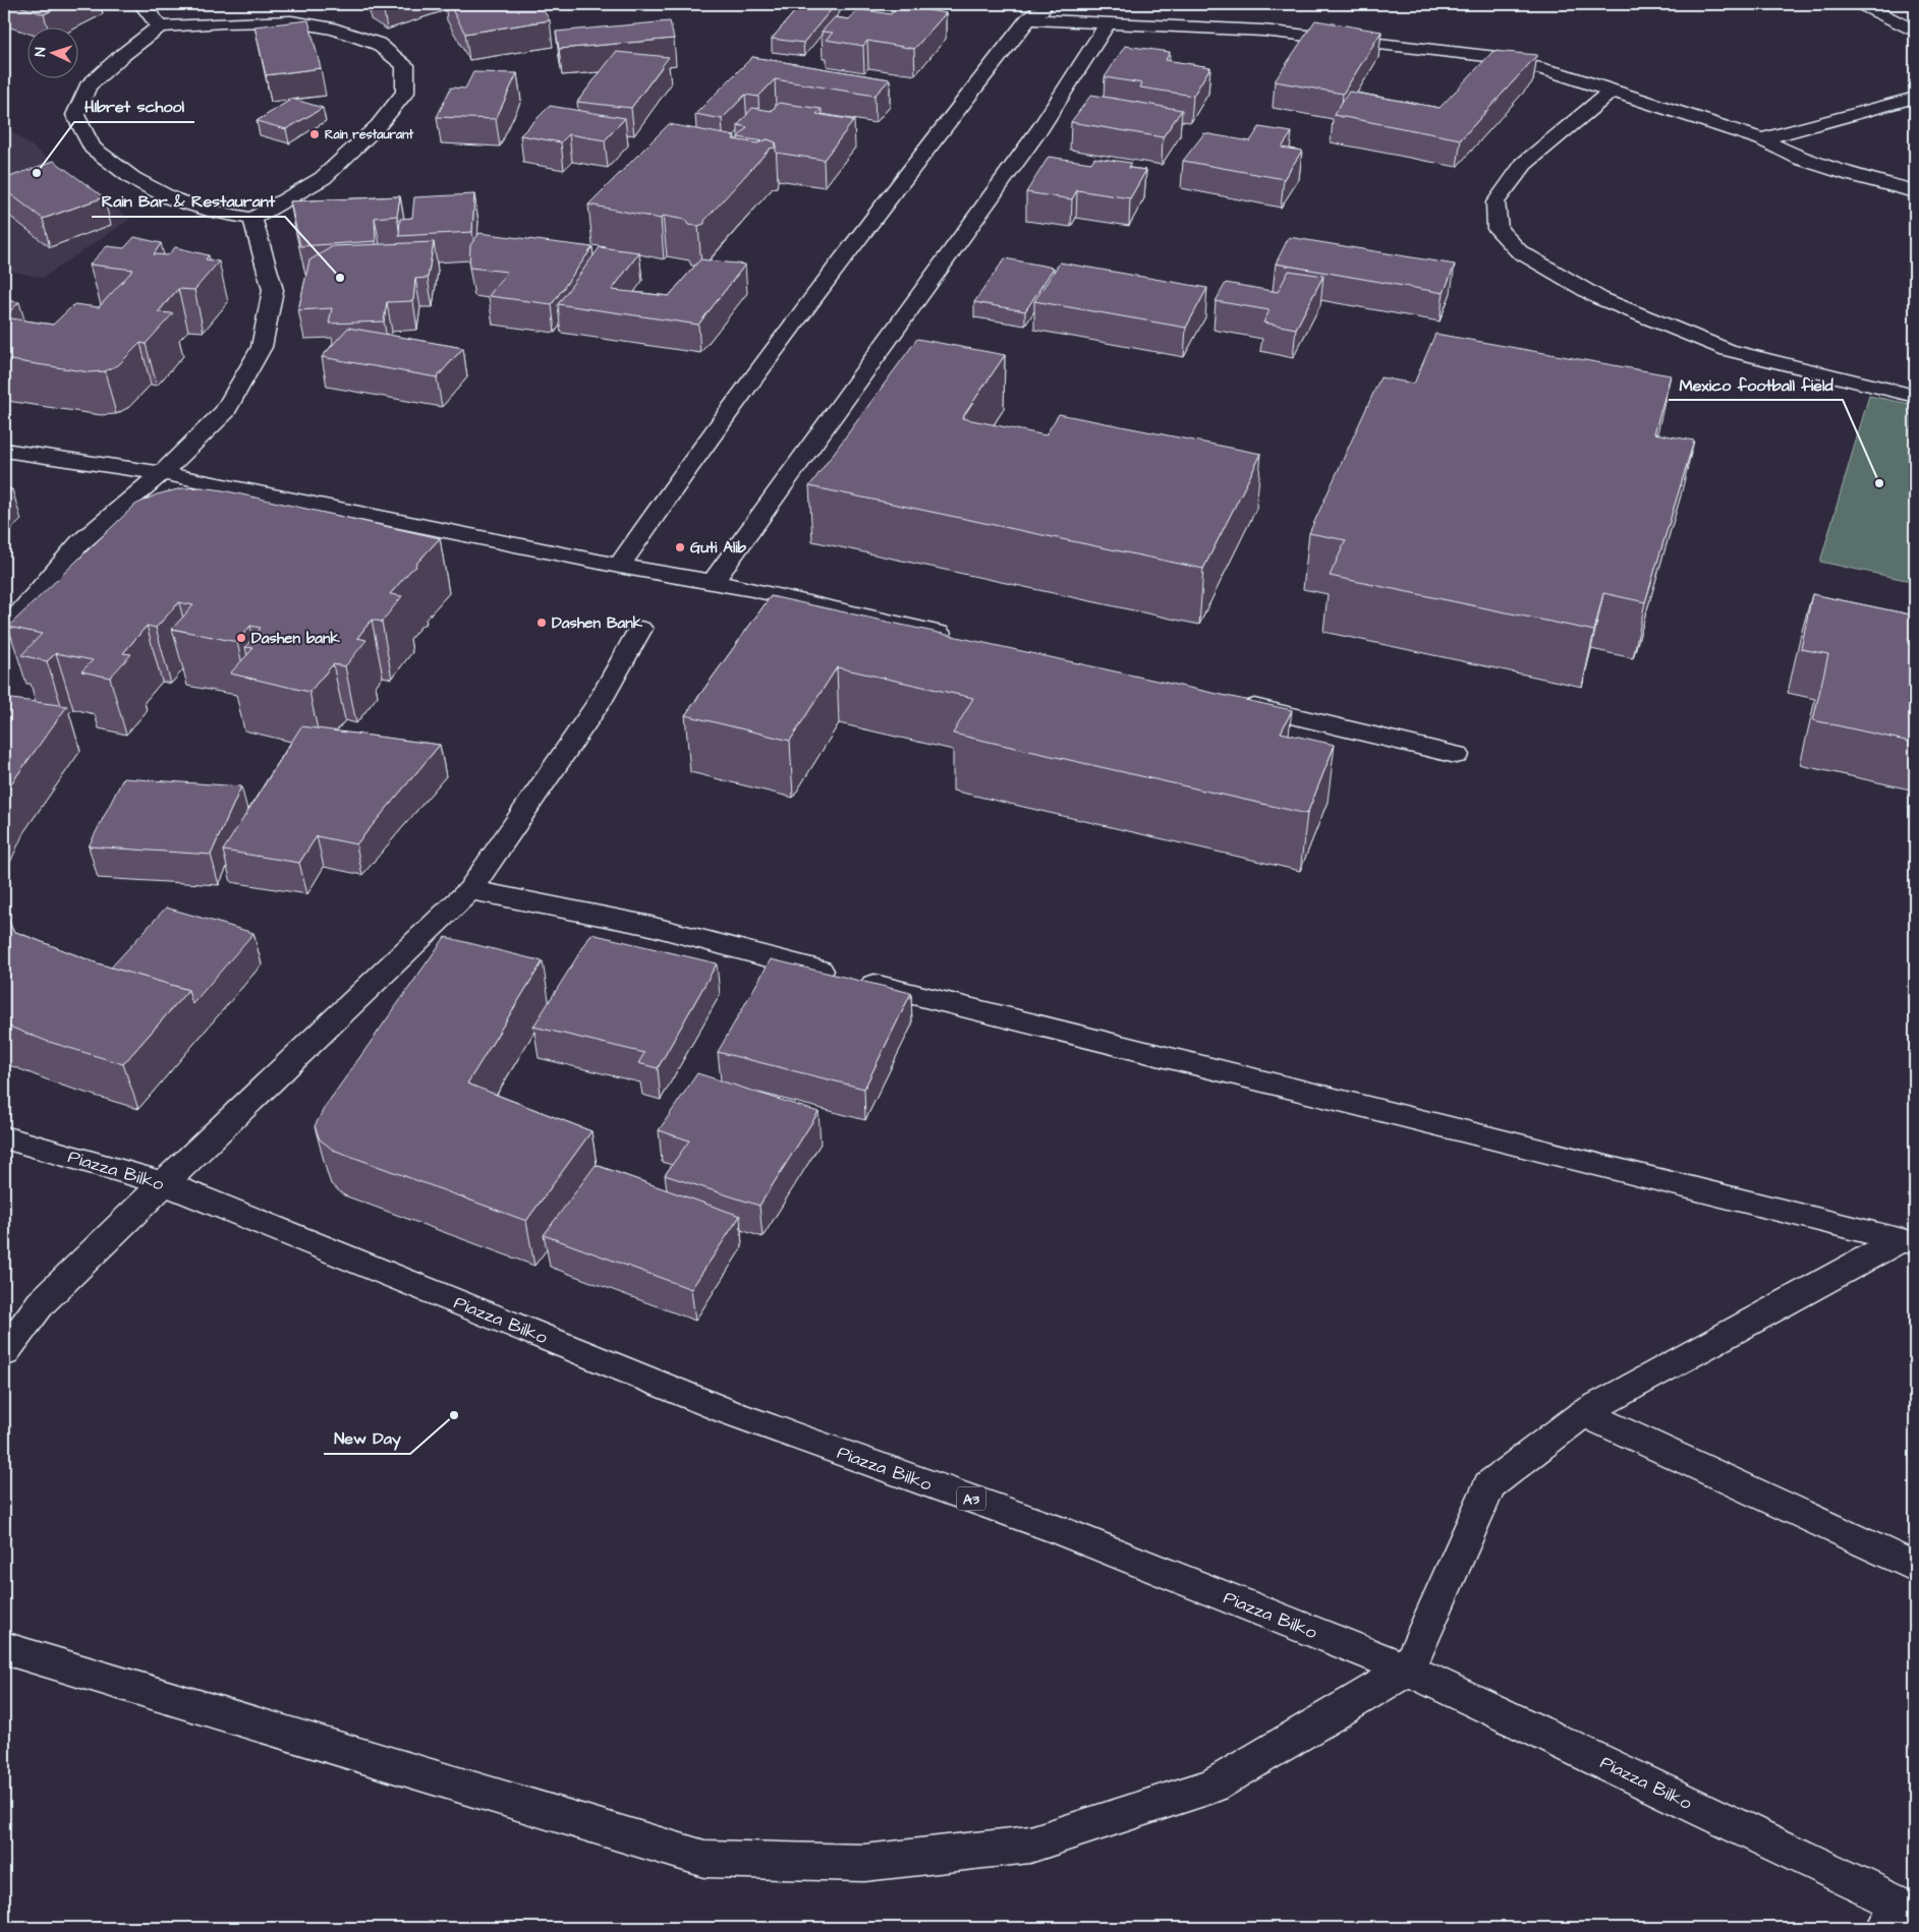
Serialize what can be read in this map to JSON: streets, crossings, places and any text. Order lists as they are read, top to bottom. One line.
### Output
{"streets":{"street":["Piazza Bilko","A3"]},"places":["Rain restaurant","HIbret school","Rain Bar & Restaurant","Mexico football field","Guti Alib","Dashen Bank","Dashen bank","New Day"],"north":"left"}
